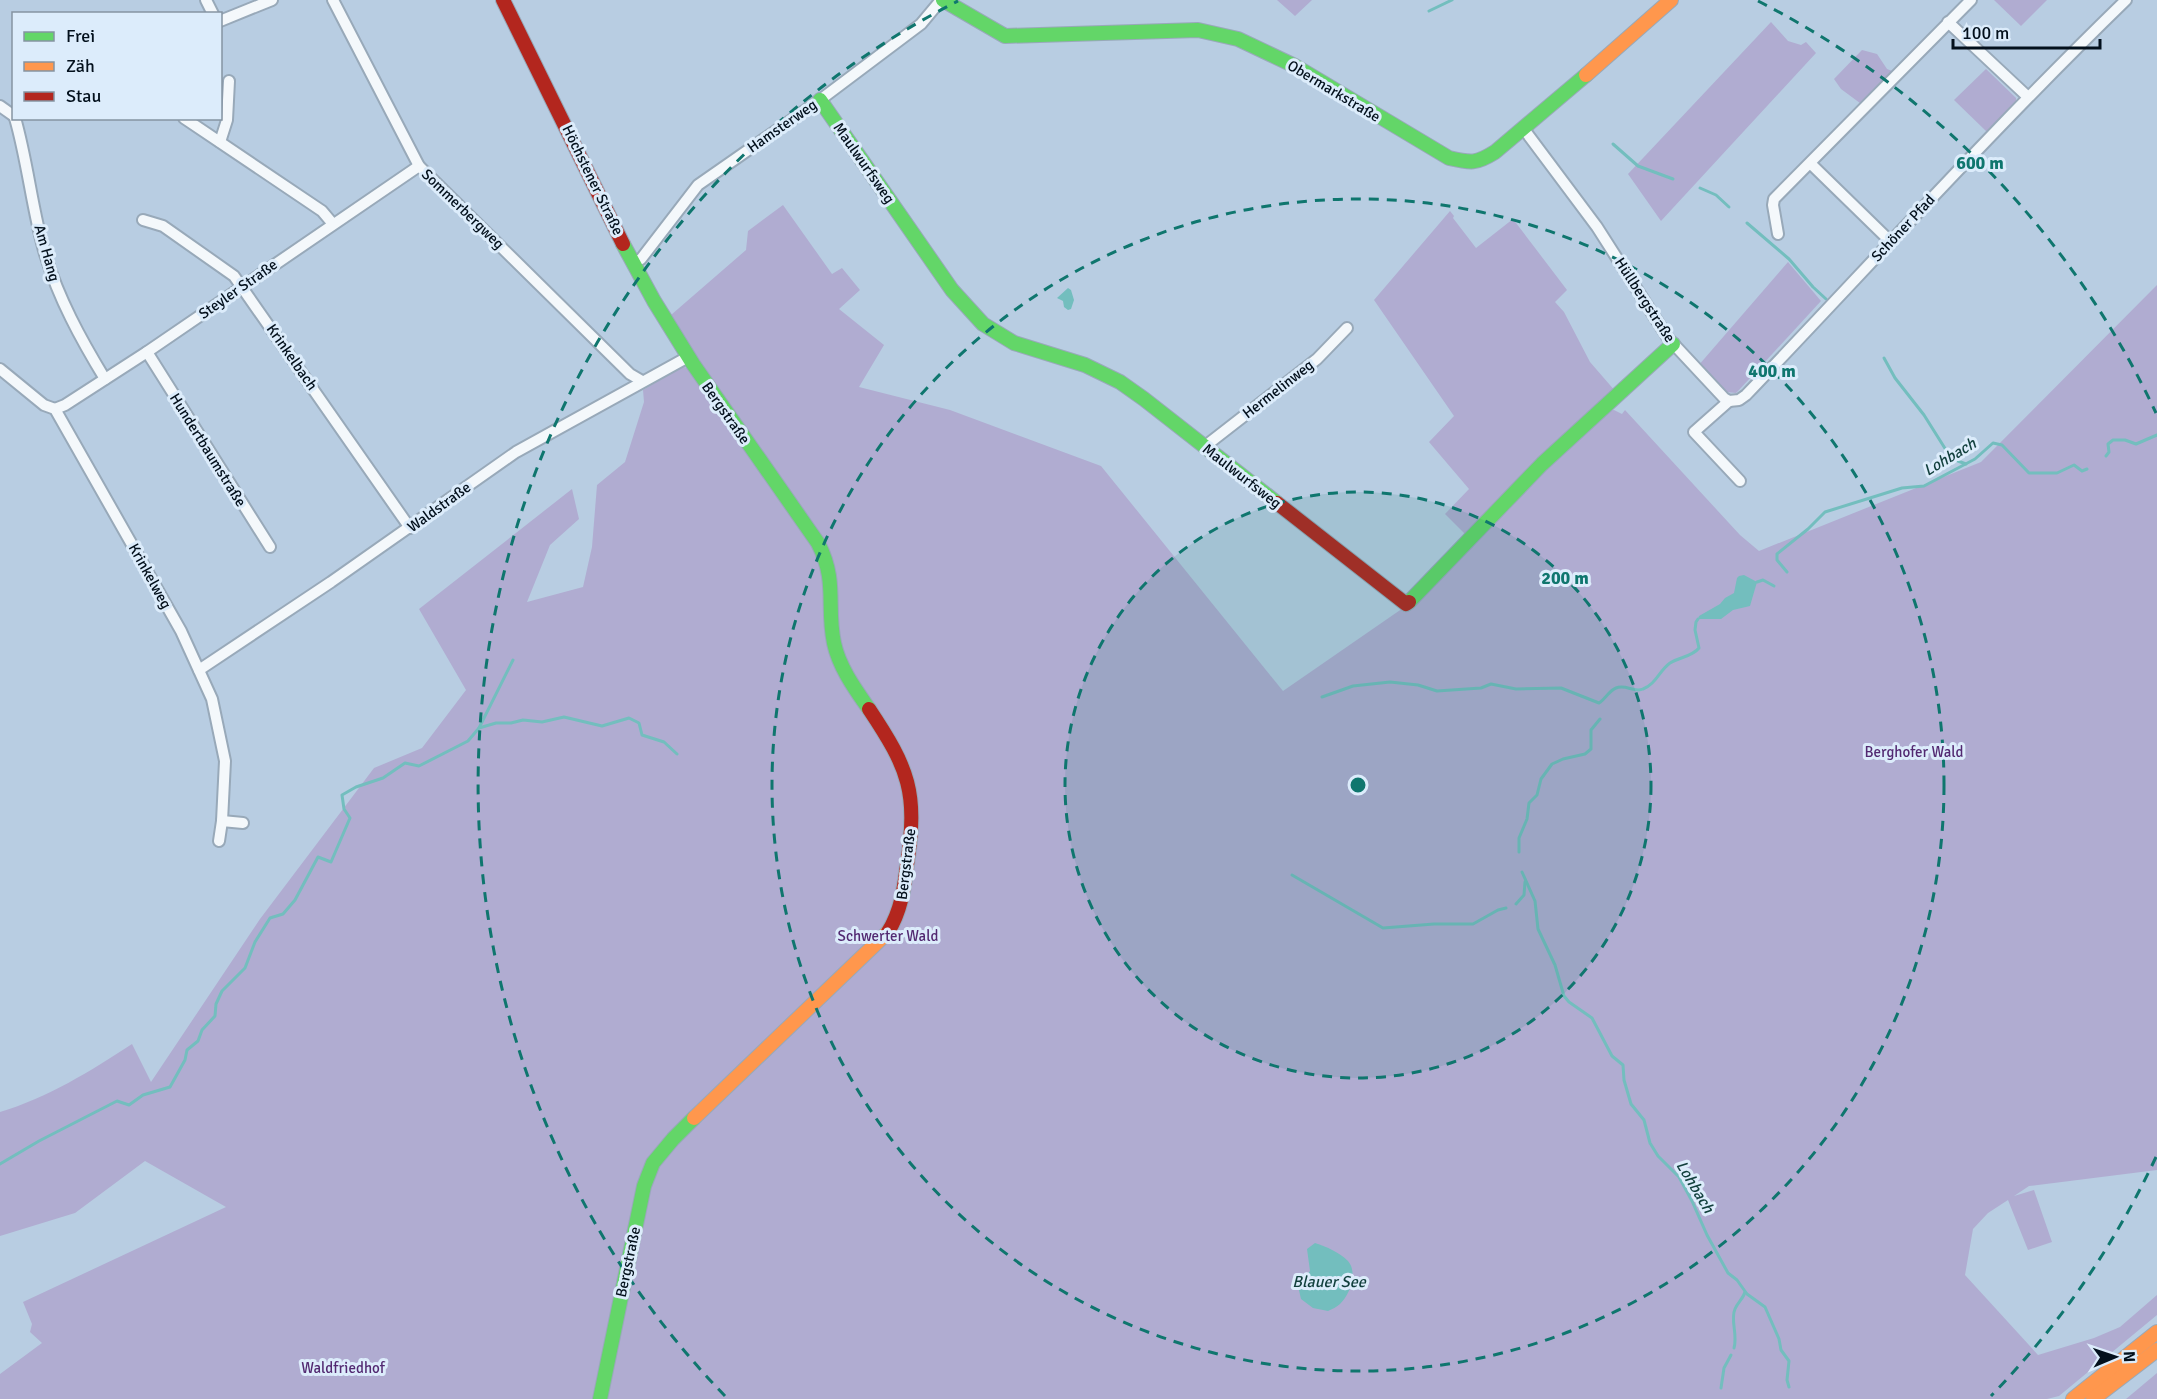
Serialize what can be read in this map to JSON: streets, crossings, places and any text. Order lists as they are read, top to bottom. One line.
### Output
{"streets":{"street":["Obermarkstraße","Hamsterweg","Maulwurfsweg","Höchstener Straße","Sommerbergweg","Schöner Pfad","Am Hang","Steyler Straße","Hüllbergstraße","Krinkelbach","Hermelinweg","Bergstraße","Hundertbaumstraße","Waldstraße","Krinkelweg"]},"crossings":[["Obermarkstraße","Hamsterweg"],["Obermarkstraße","Hüllbergstraße"],["Hamsterweg","Maulwurfsweg"],["Hamsterweg","Höchstener Straße"],["Maulwurfsweg","Hüllbergstraße"],["Maulwurfsweg","Hermelinweg"],["Höchstener Straße","Bergstraße"],["Höchstener Straße","Waldstraße"],["Sommerbergweg","Steyler Straße"],["Sommerbergweg","Waldstraße"],["Schöner Pfad","Hüllbergstraße"],["Am Hang","Steyler Straße"],["Steyler Straße","Krinkelbach"],["Steyler Straße","Hundertbaumstraße"],["Steyler Straße","Krinkelweg"],["Krinkelbach","Waldstraße"],["Bergstraße","Waldstraße"],["Waldstraße","Krinkelweg"]],"water":["Lohbach","Blauer See"],"parks":["Berghofer Wald","Schwerter Wald","Waldfriedhof"],"legend":["Frei","Zäh","Stau"],"scale_bar":"100 m","north":"right","rings":["600 m","400 m","200 m"]}
